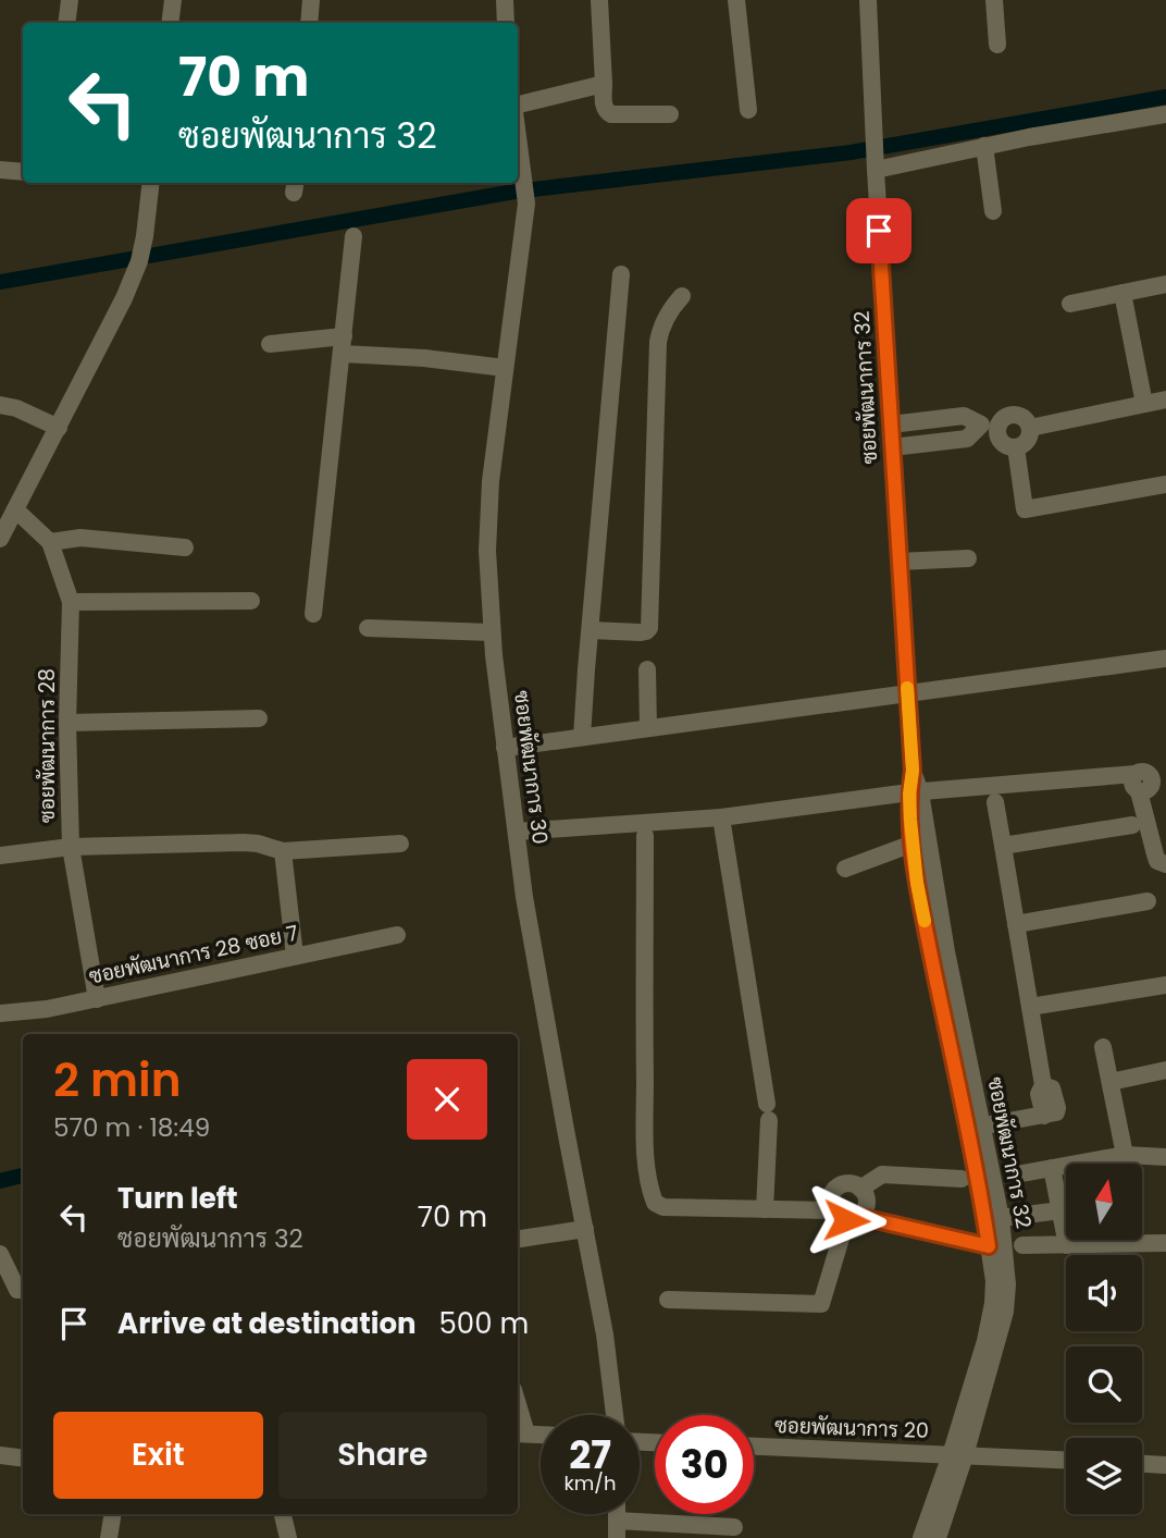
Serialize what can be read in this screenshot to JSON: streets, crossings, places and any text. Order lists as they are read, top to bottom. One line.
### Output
{"streets":{"street":["ซอยพัฒนาการ 32","ซอยพัฒนาการ 28","ซอยพัฒนาการ 30","ซอยพัฒนาการ 28 ซอย 7","ซอยพัฒนาการ 20"]},"crossings":[["ซอยพัฒนาการ 32","ซอยพัฒนาการ 20"],["ซอยพัฒนาการ 28","ซอยพัฒนาการ 28 ซอย 7"]],"north":"top","page":{"turn":["70 m","ซอยพัฒนาการ 32"],"heading":["2 min","570 m · 18:49"],"list":[{"name":"Turn left","note":"ซอยพัฒนาการ 32","value":"70 m"},{"name":"Arrive at destination","value":"500 m"}],"buttons":["Exit","Share"],"speed":"27 km/h","limit":"30"}}
